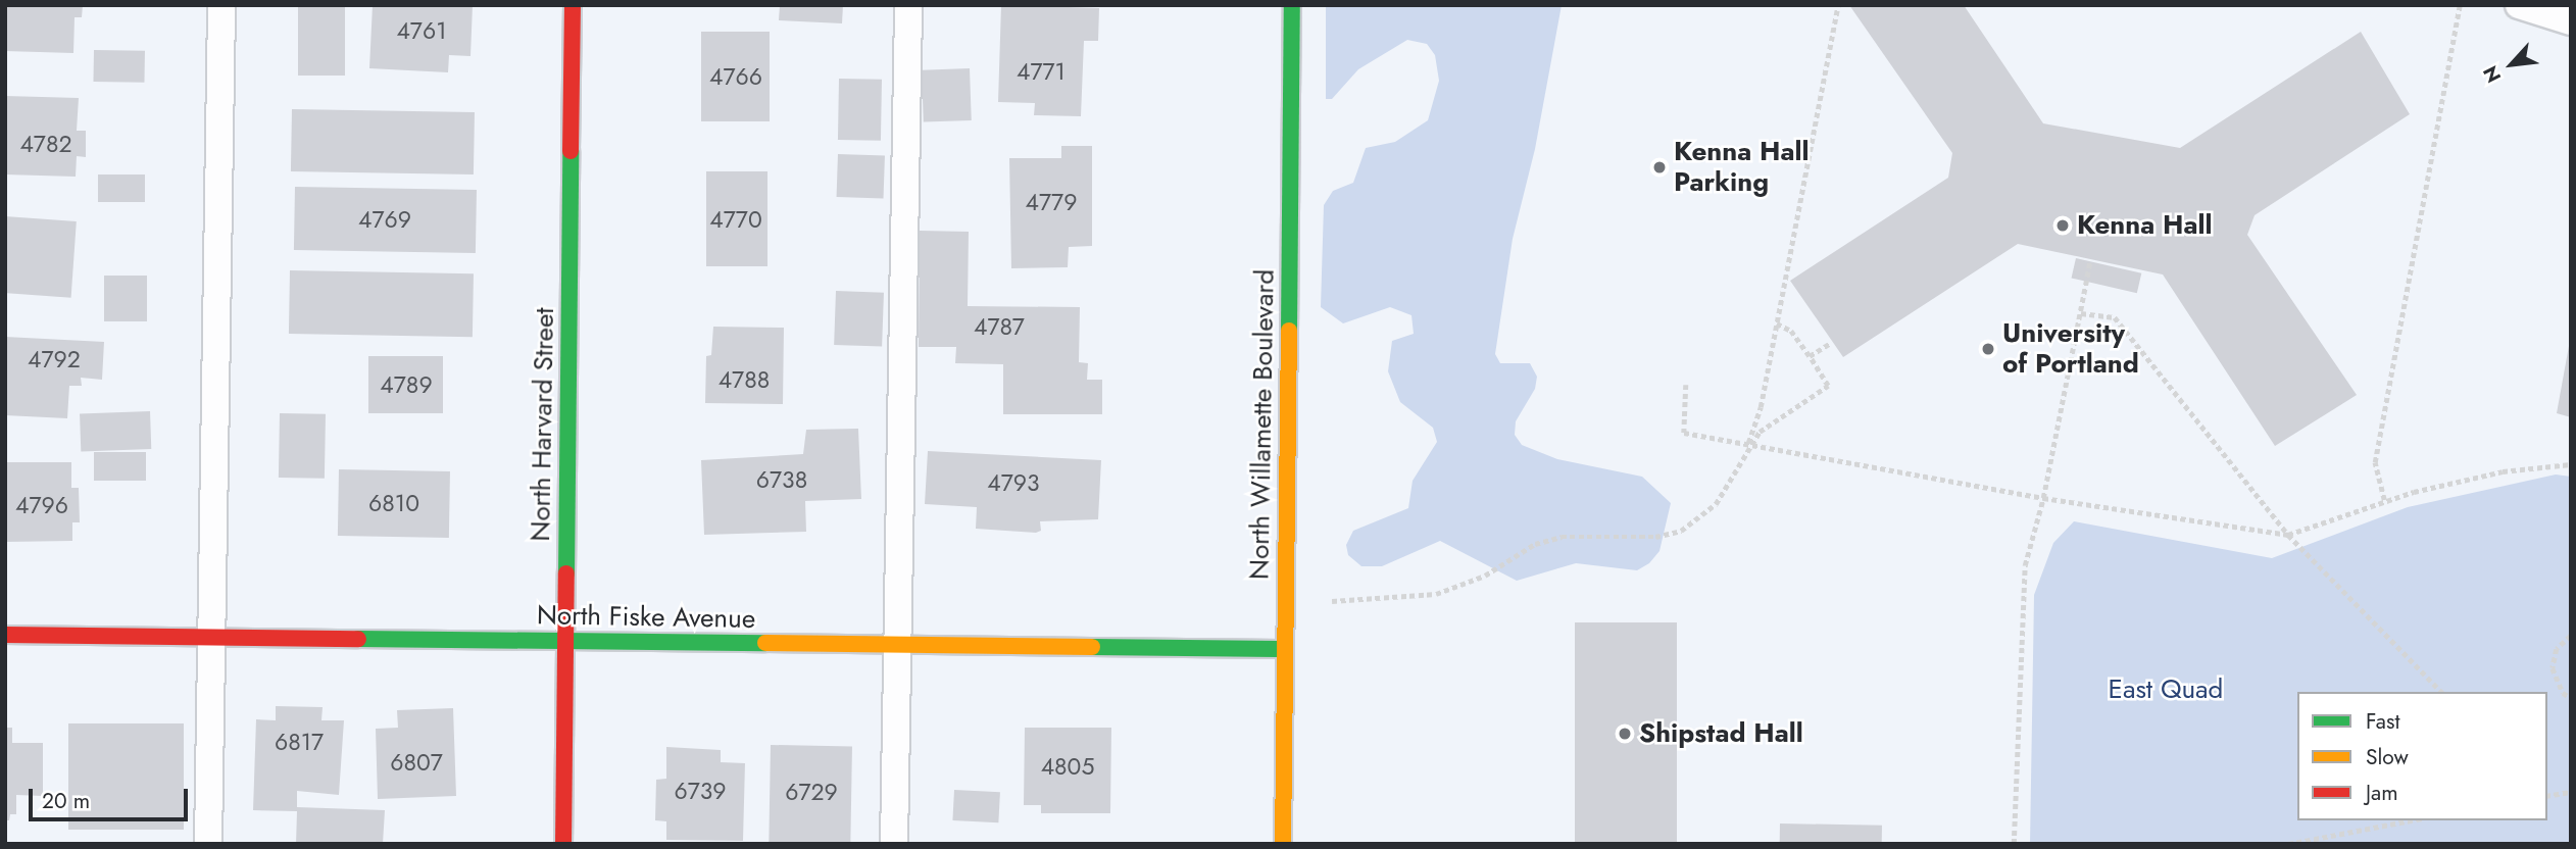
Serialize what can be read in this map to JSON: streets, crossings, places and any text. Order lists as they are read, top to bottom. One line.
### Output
{"streets":{"street":["North Harvard Street","North Willamette Boulevard","North Fiske Avenue"]},"crossings":[["North Harvard Street","North Fiske Avenue"],["North Willamette Boulevard","North Fiske Avenue"]],"parks":["East Quad"],"places":["Kenna Hall Parking","Kenna Hall","University of Portland","Shipstad Hall"],"house_numbers":["4761","4771","4766","4782","4779","4769","4770","4787","4792","4788","4789","6738","4793","6810","4796","6817","6807","4805","6739","6729"],"legend":["Fast","Slow","Jam"],"scale_bar":"20 m","north":"bottom left"}
